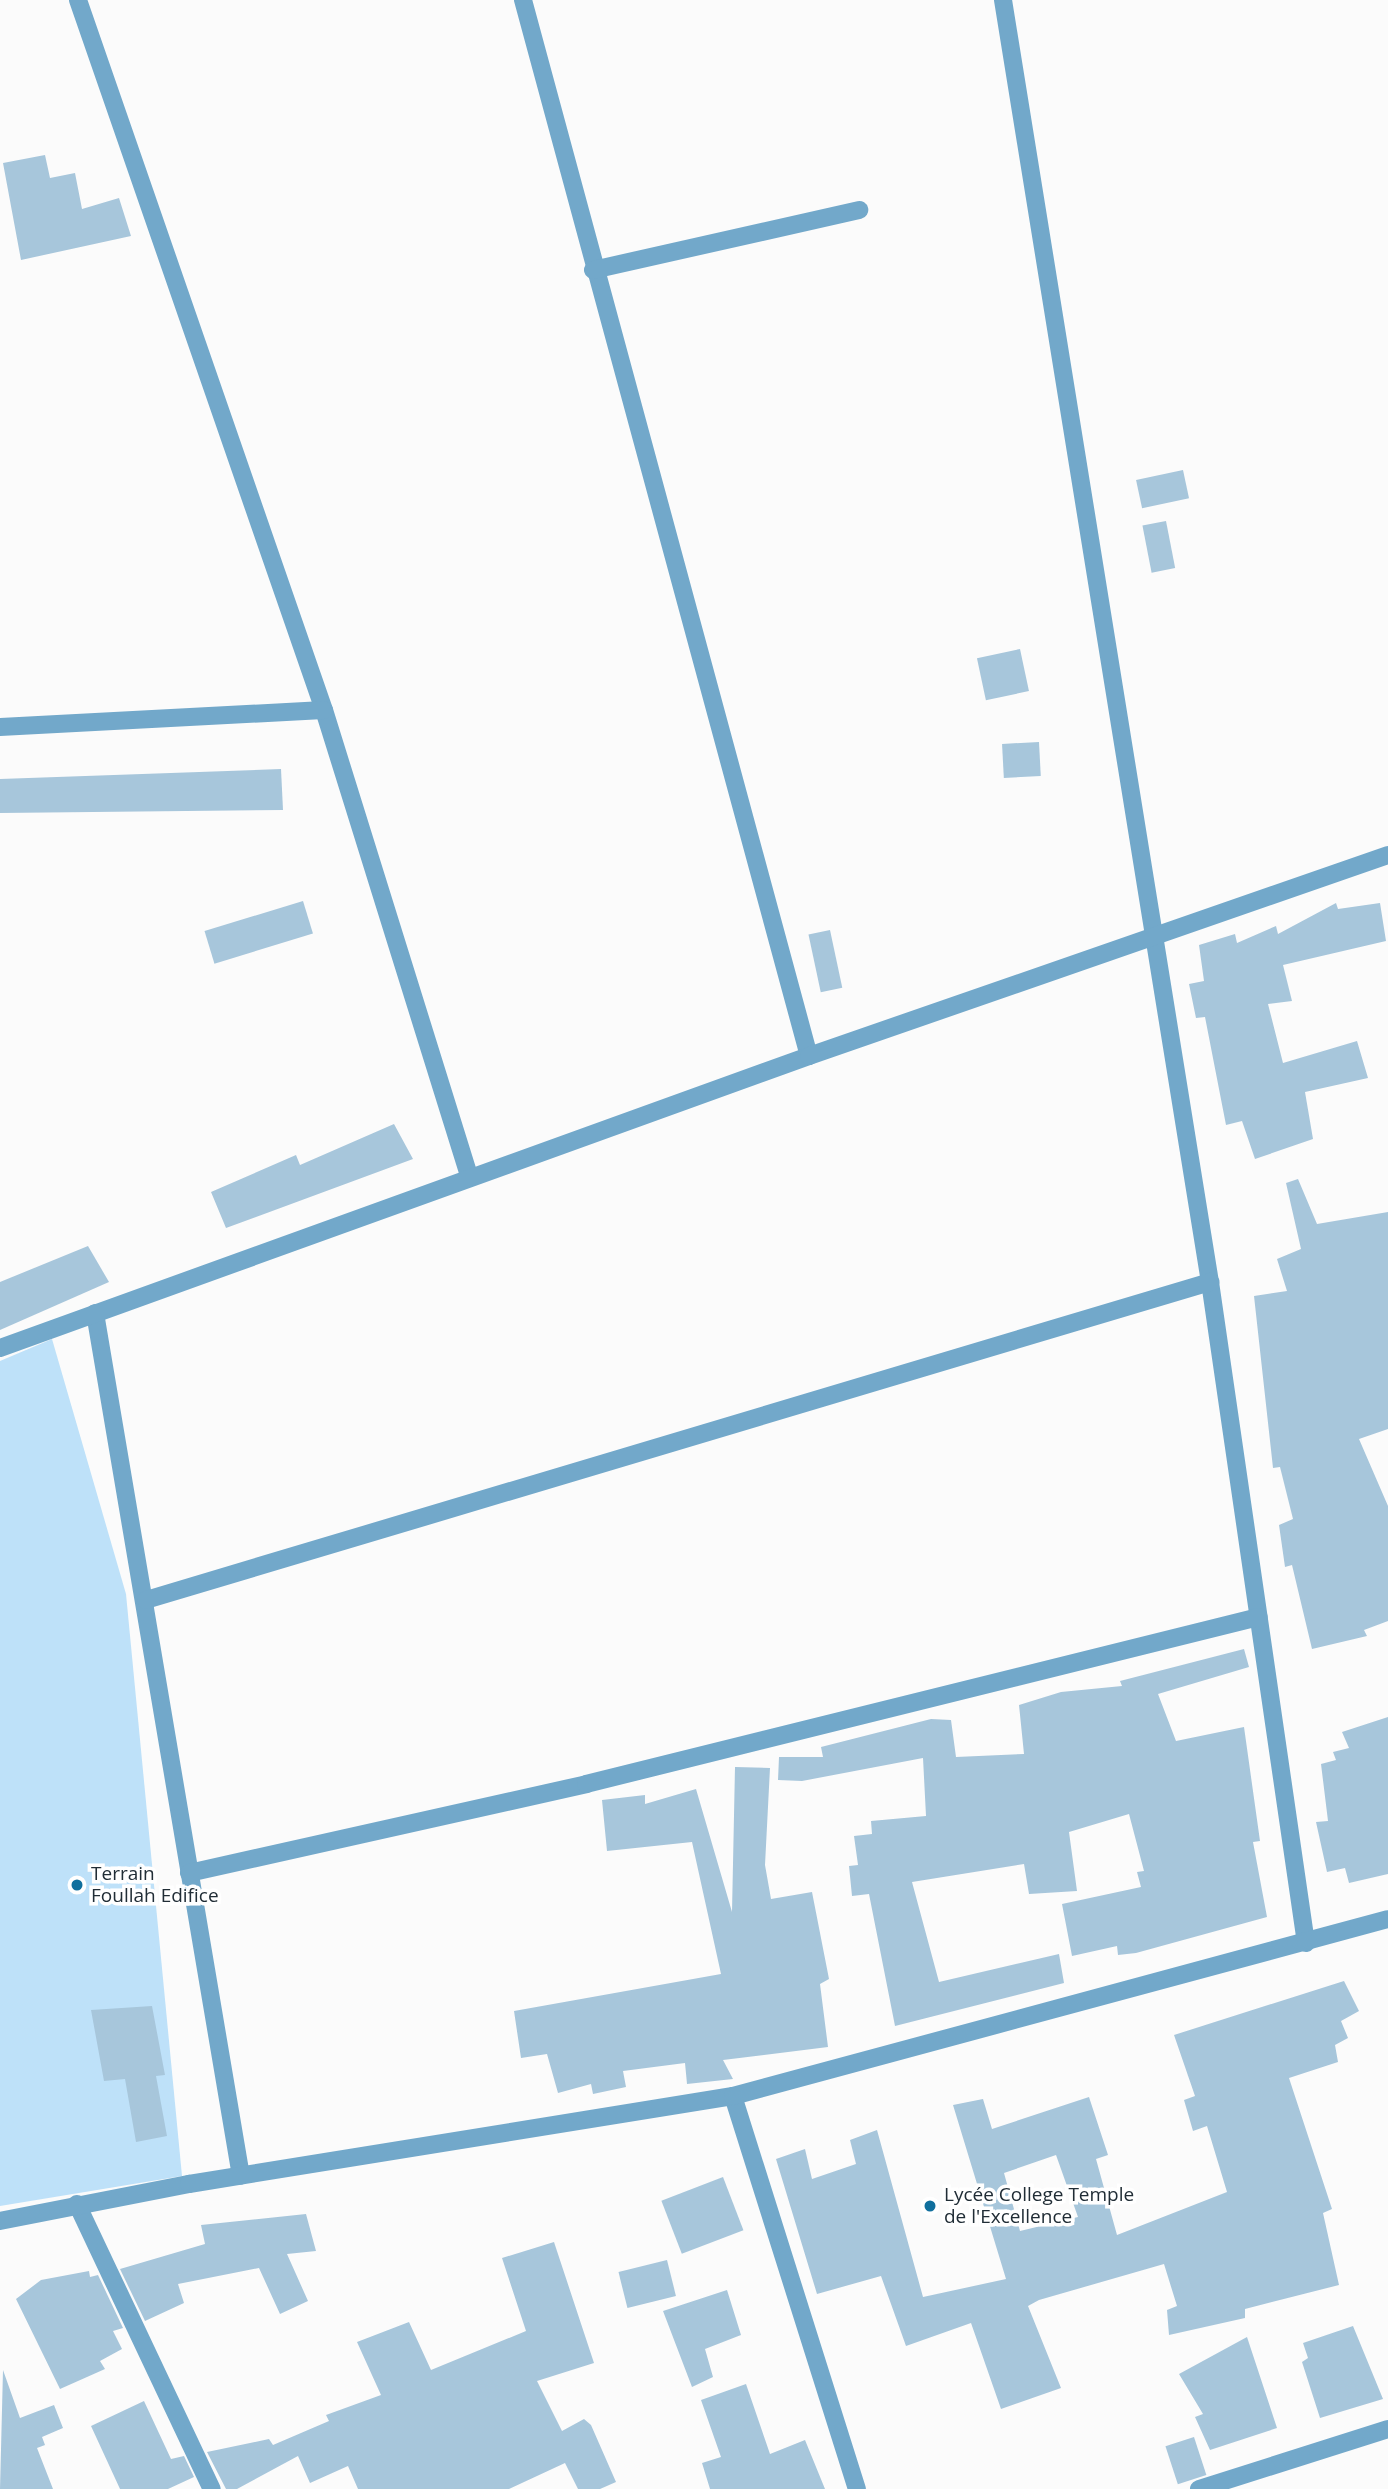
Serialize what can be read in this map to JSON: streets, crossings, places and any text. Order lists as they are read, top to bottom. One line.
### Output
{"places":["Terrain Foullah Edifice","Lycée College Temple de l'Excellence"]}
